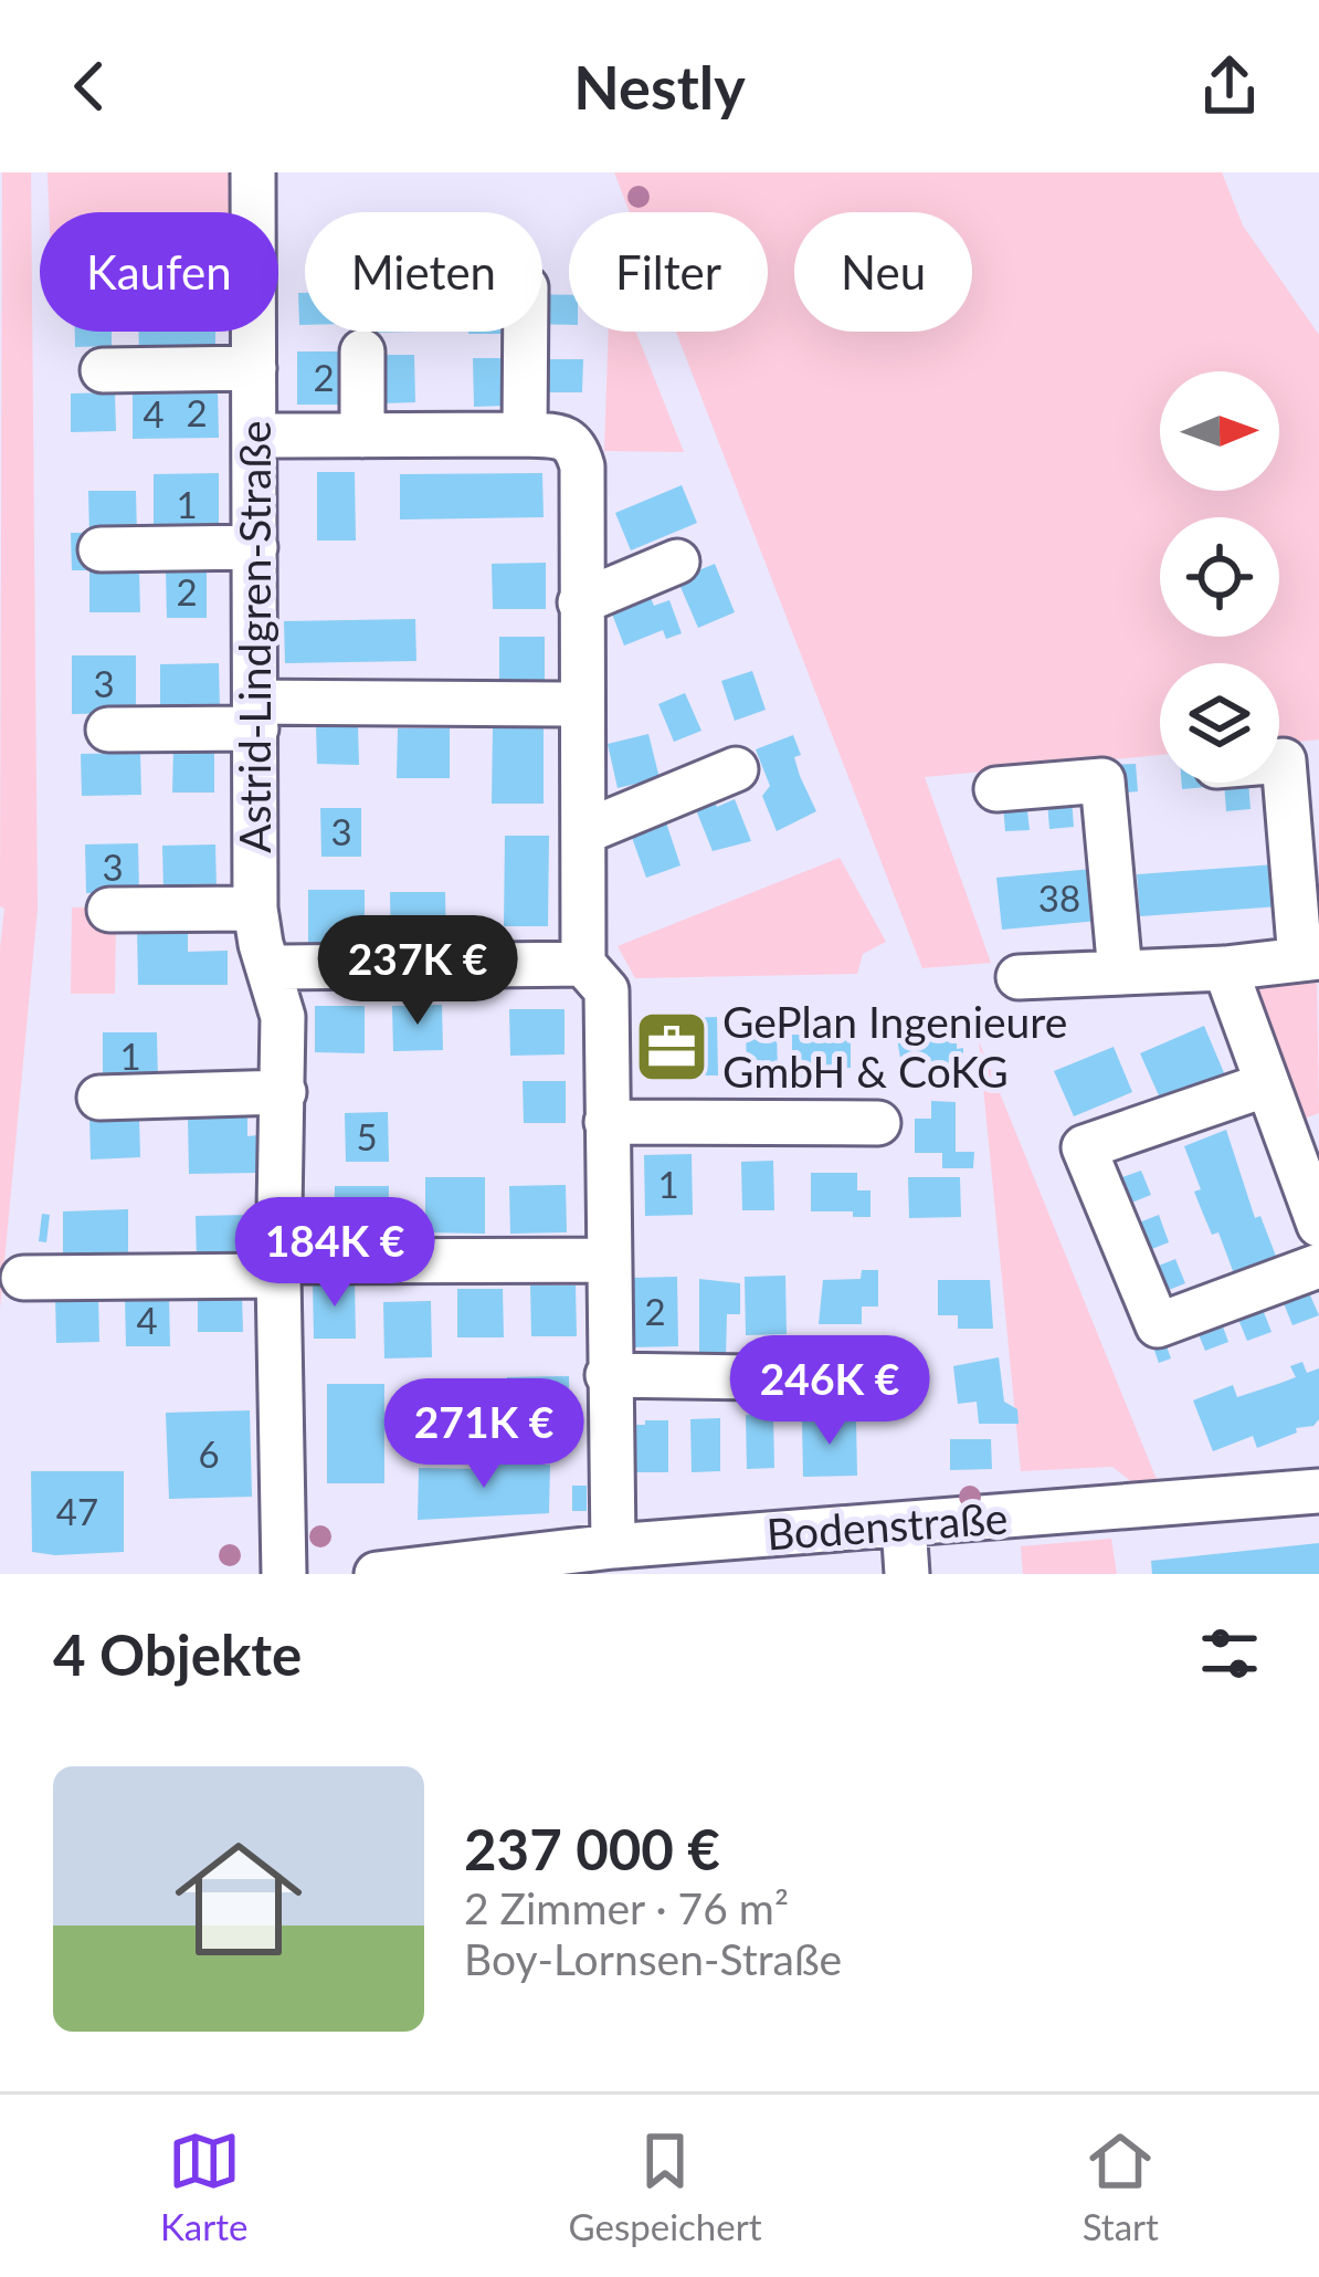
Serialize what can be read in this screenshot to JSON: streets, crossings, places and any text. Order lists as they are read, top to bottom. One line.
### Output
{"streets":{"street":["Astrid-Lindgren-Straße","Bodenstraße"]},"places":{"office":["GePlan Ingenieure GmbH & CoKG"]},"house_numbers":["2","2","4","1","2","3","3","3","38","1","5","1","2","4","6","47"],"north":"right","page":{"header":"Nestly","chip":["Kaufen","Mieten","Filter","Neu"],"price":["237K €","184K €","246K €","271K €"],"heading":"4 Objekte","list":[{"name":"237 000 €","note":"2 Zimmer · 76 m² · Boy-Lornsen-Straße"}],"tabs":["Karte","Gespeichert","Start"]}}
